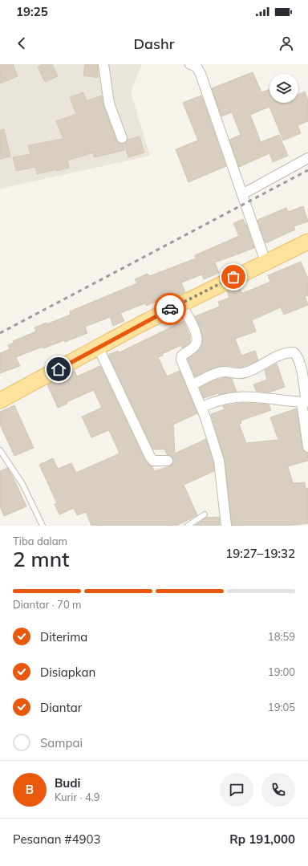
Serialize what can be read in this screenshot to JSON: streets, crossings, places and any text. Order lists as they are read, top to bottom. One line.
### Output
{"page":{"status":"19:25","header":"Dashr","heading":["2 mnt","Tiba dalam","19:27–19:32"],"panel":["Budi","Kurir · 4.9","Pesanan #4903","Rp 191,000"],"bar":"Diantar · 70 m","list":[["Diterima","18:59"],["Disiapkan","19:00"],["Diantar","19:05"],"Sampai"],"round":"B"}}
